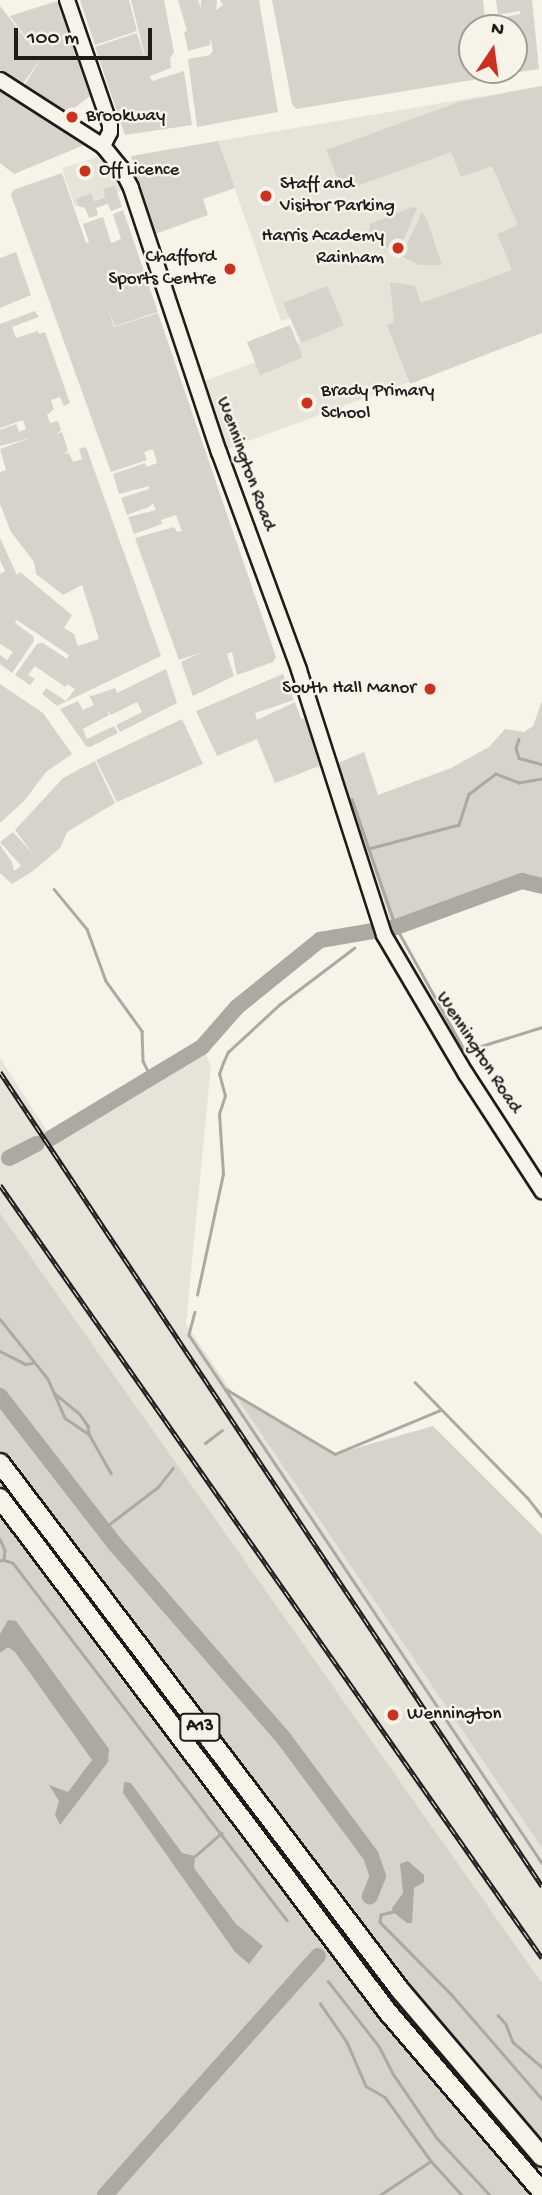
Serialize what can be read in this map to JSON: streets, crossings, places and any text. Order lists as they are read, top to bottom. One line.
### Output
{"streets":{"highway":["A13"],"main road":["Wennington Road"]},"places":["Brookway","Off Licence","Staff and Visitor Parking","Harris Academy Rainham","Chafford Sports Centre","Brady Primary School","South Hall Manor","Wennington"],"scale_bar":"100 m","north":"top"}
